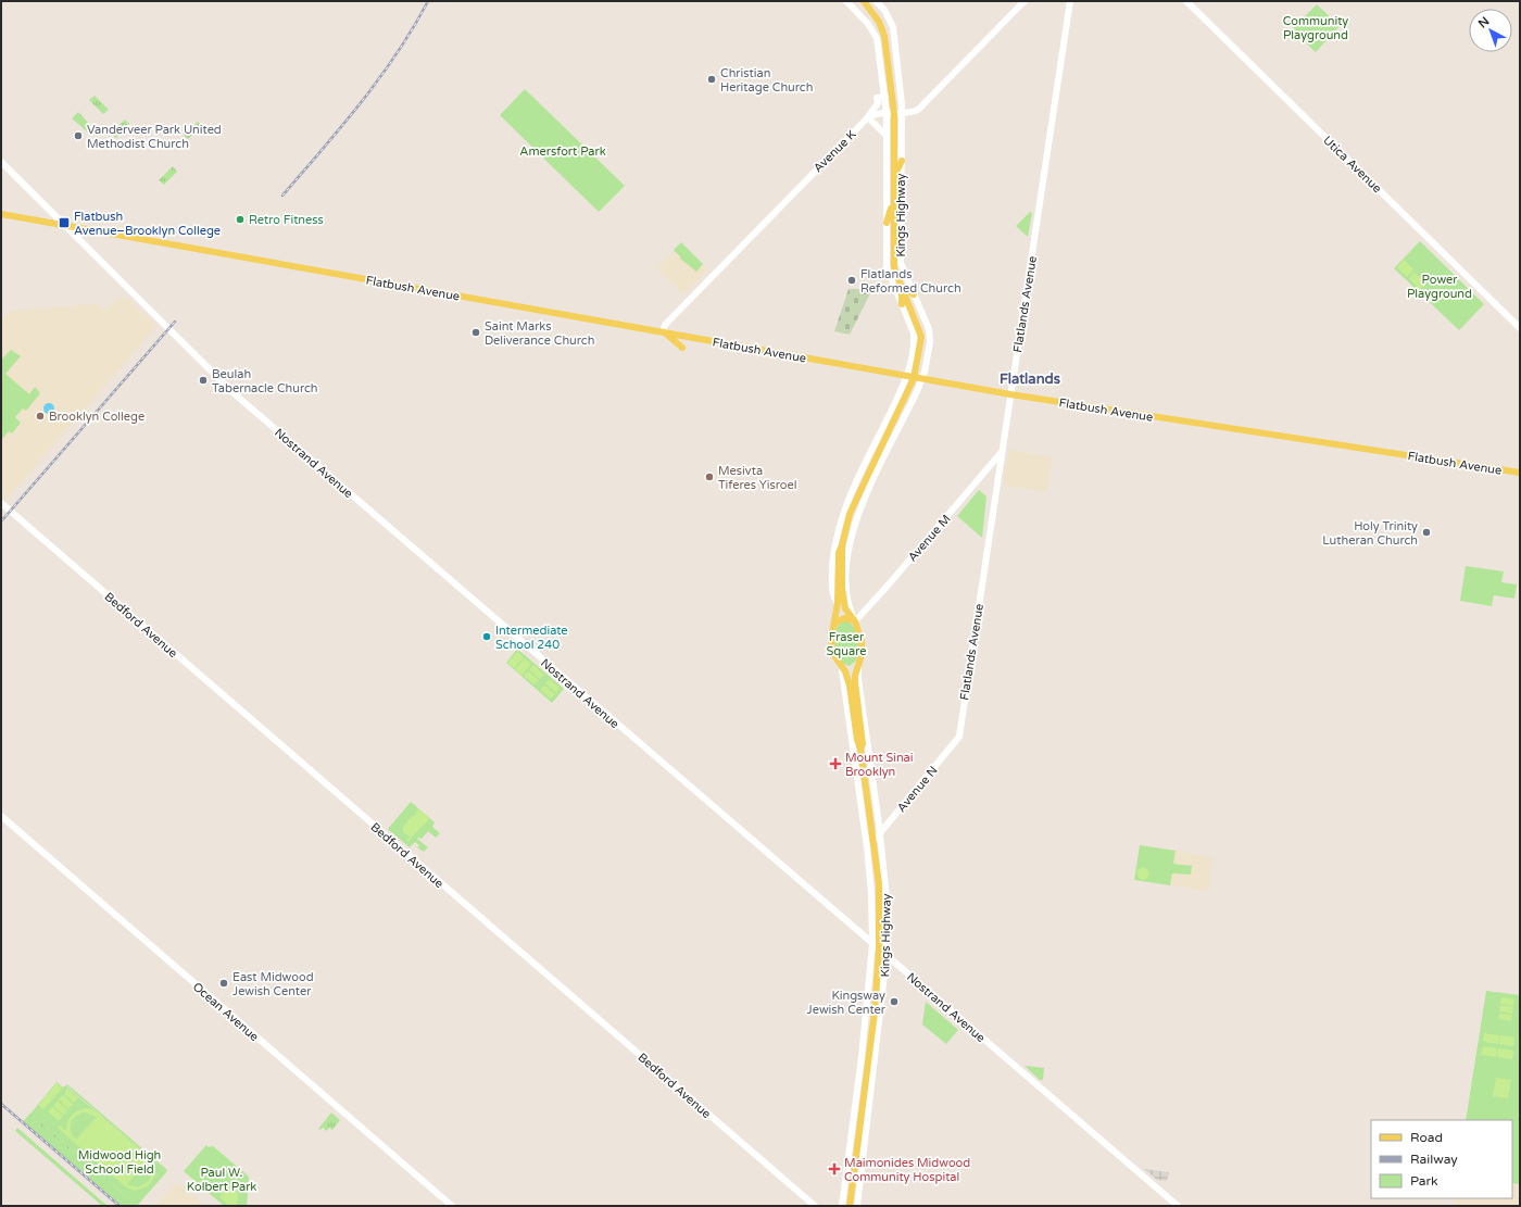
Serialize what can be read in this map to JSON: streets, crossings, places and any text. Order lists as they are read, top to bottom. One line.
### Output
{"streets":{"main road":["Avenue K","Utica Avenue","Kings Highway","Flatbush Avenue","Flatlands Avenue","Nostrand Avenue","Avenue M","Bedford Avenue","Avenue N","Ocean Avenue"]},"crossings":[["Avenue K","Flatbush Avenue"],["Kings Highway","Flatbush Avenue"],["Kings Highway","Nostrand Avenue"],["Kings Highway","Avenue M"],["Kings Highway","Avenue N"],["Flatbush Avenue","Flatlands Avenue"],["Flatbush Avenue","Nostrand Avenue"],["Flatlands Avenue","Avenue M"],["Flatlands Avenue","Avenue N"]],"districts":["Flatlands"],"parks":["Community Playground","Amersfort Park","Power Playground","Fraser Square","Midwood High School Field","Paul W. Kolbert Park"],"places":{"other":["Christian Heritage Church","Vanderveer Park United Methodist Church","Retro Fitness","Flatlands Reformed Church","Saint Marks Deliverance Church","Beulah Tabernacle Church","Brooklyn College","Mesivta Tiferes Yisroel","Holy Trinity Lutheran Church","Intermediate School 240","East Midwood Jewish Center","Kingsway Jewish Center"],"transit":["Flatbush Avenue–Brooklyn College"],"health":["Mount Sinai Brooklyn","Maimonides Midwood Community Hospital"]},"legend":["Road","Railway","Park"],"north":"top left"}
